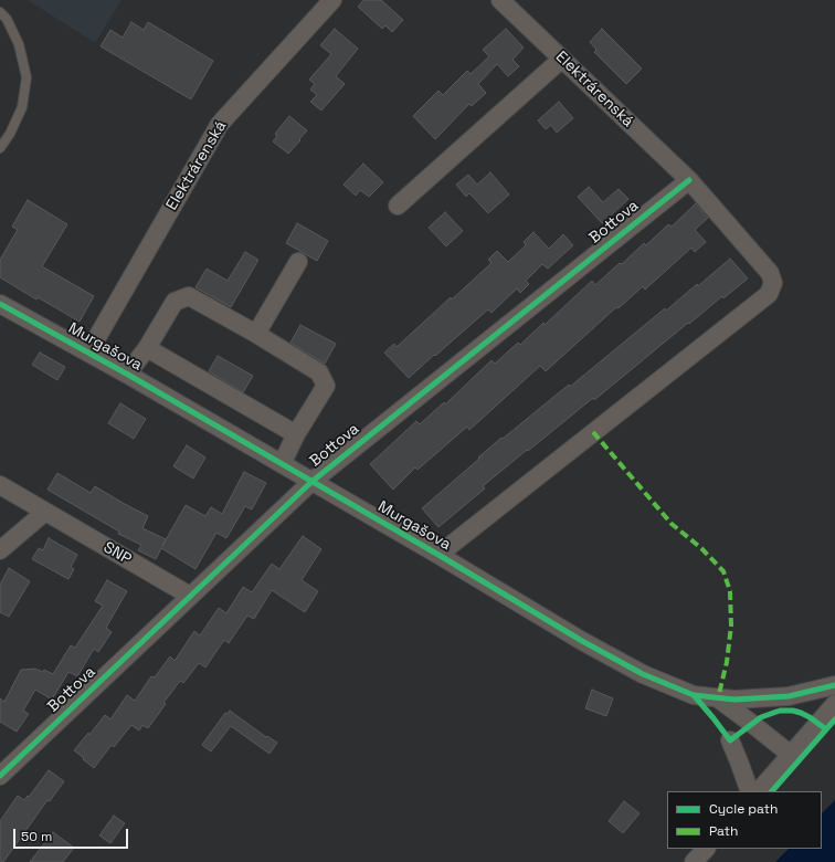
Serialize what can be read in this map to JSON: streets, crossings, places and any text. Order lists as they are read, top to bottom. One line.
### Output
{"streets":{"street":["Elektrárenská","Bottova","Murgašova","SNP"]},"crossings":[["Elektrárenská","Bottova"],["Elektrárenská","Murgašova"],["Bottova","Murgašova"],["Bottova","SNP"]],"legend":["Cycle path","Path"],"scale_bar":"50 m"}
